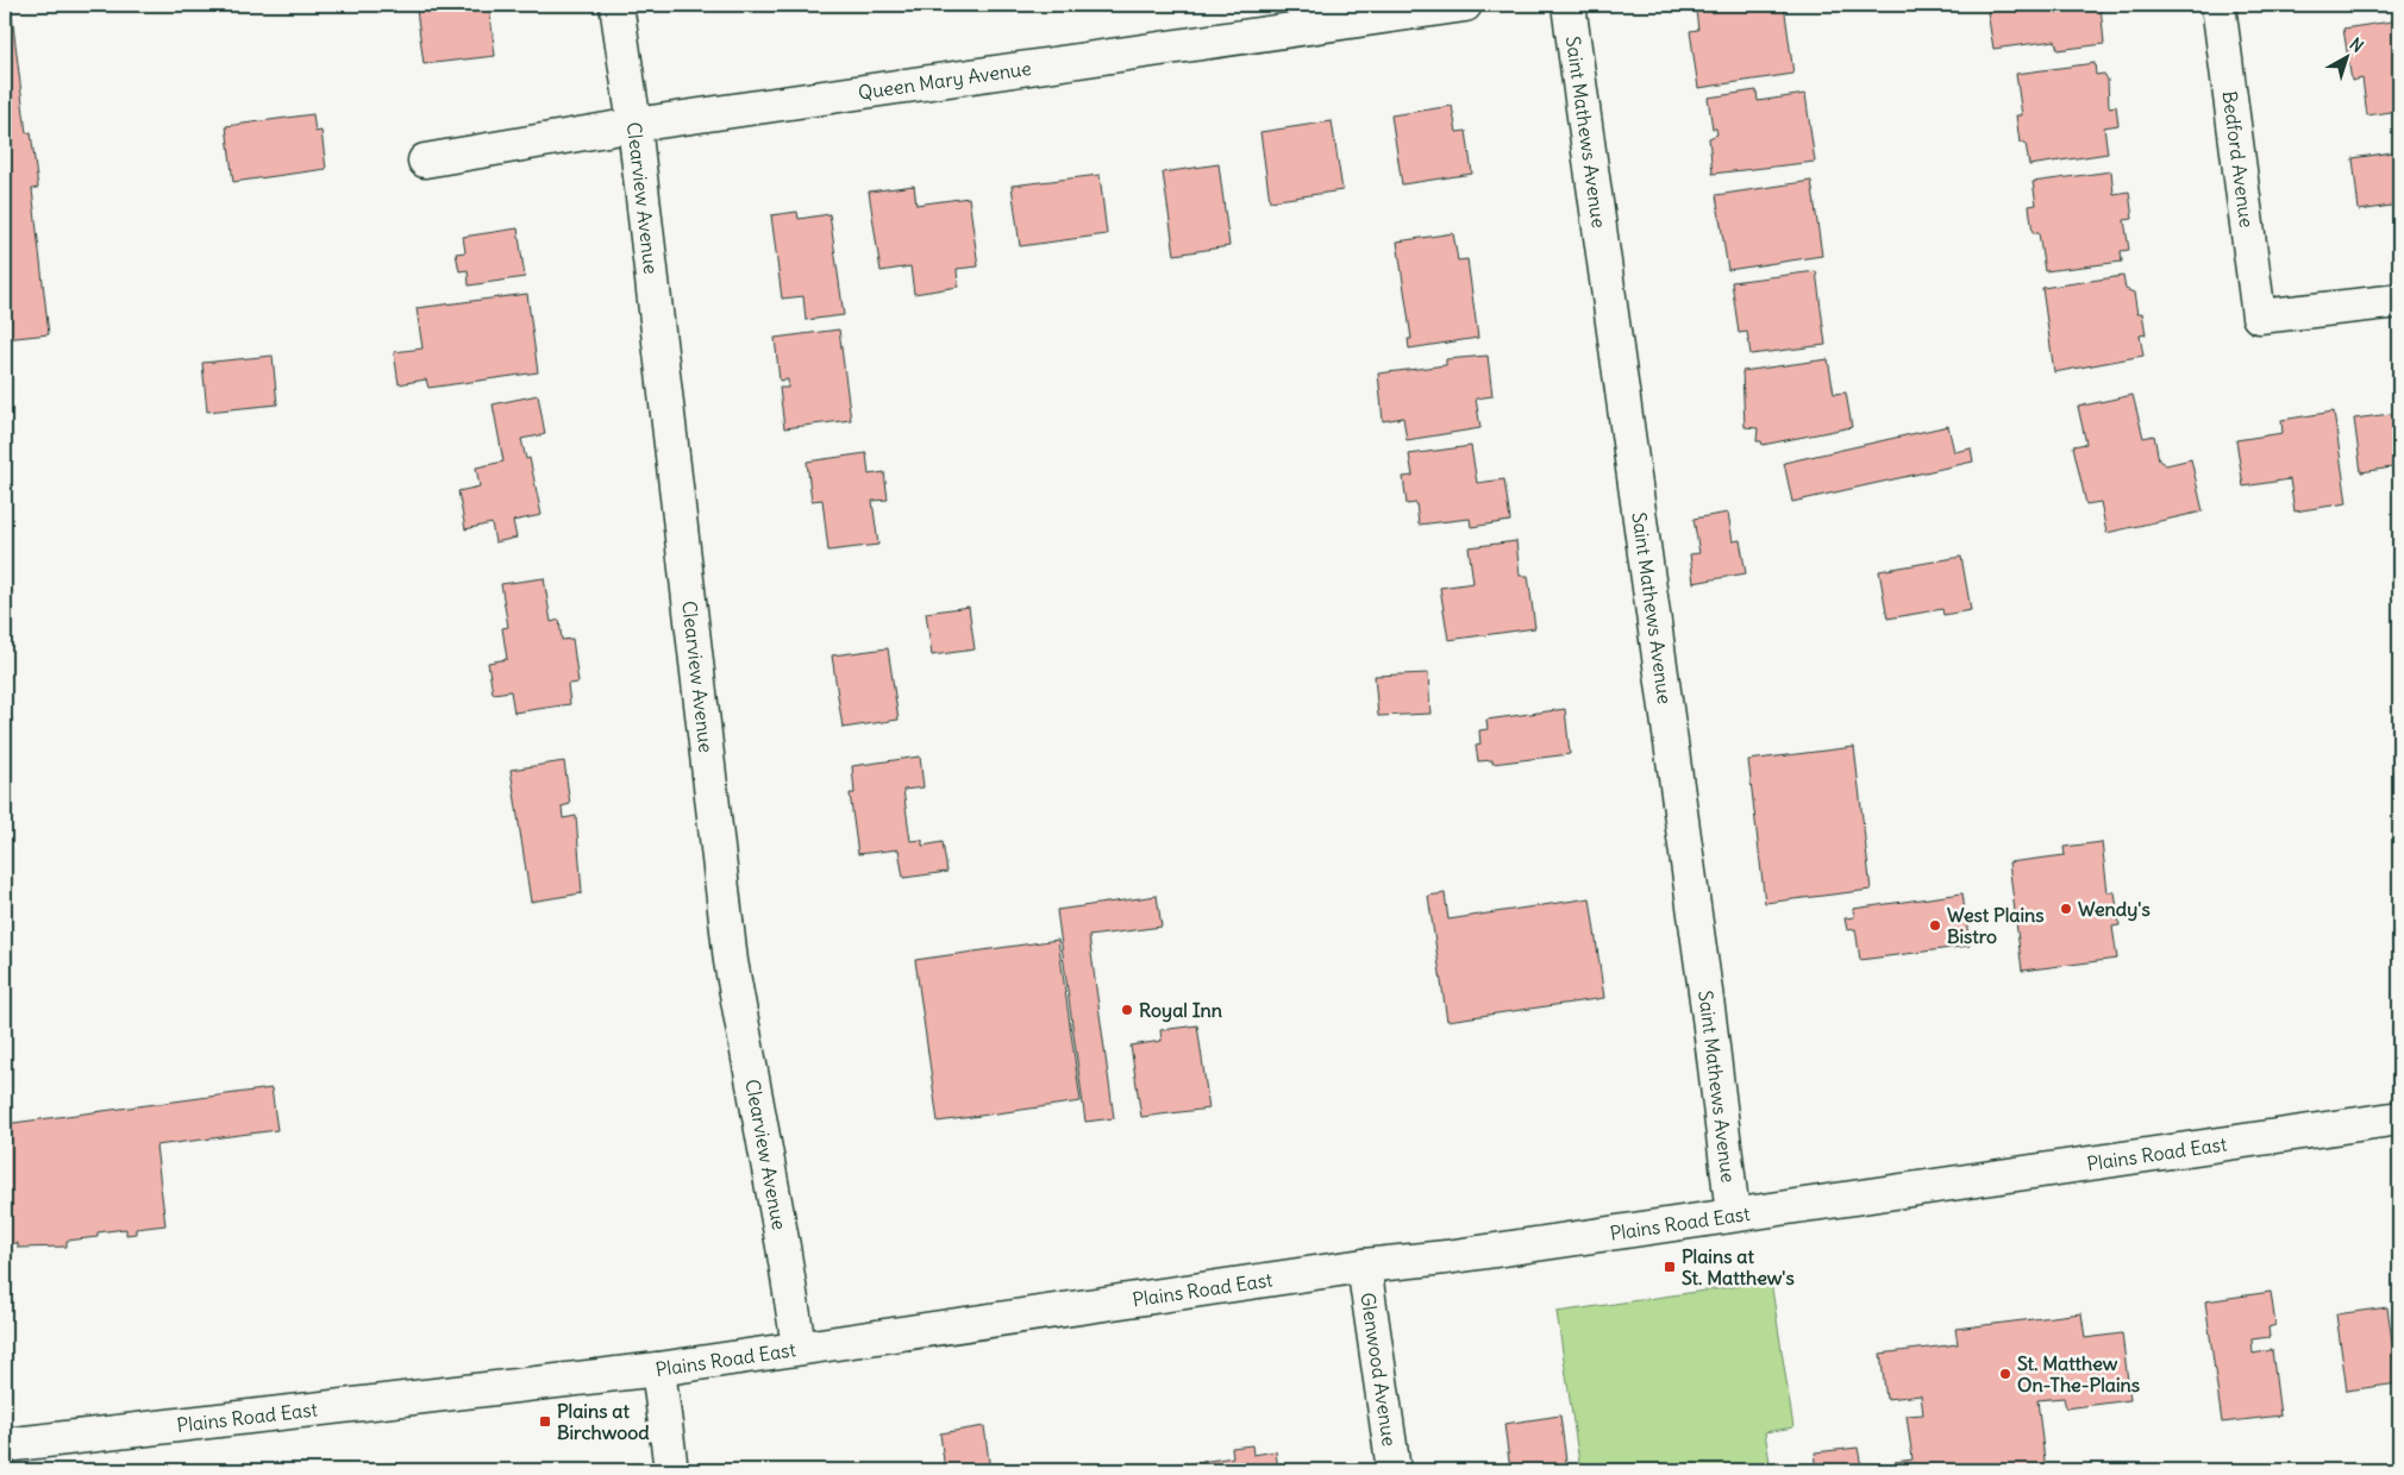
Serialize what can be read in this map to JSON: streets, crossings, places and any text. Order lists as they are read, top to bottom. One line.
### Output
{"streets":{"street":["Queen Mary Avenue","Saint Mathews Avenue","Bedford Avenue","Clearview Avenue","Plains Road East","Glenwood Avenue"]},"crossings":[["Queen Mary Avenue","Clearview Avenue"],["Saint Mathews Avenue","Plains Road East"],["Clearview Avenue","Plains Road East"],["Plains Road East","Glenwood Avenue"]],"places":{"other":["Wendy's","West Plains Bistro","Royal Inn","St. Matthew On-The-Plains"],"transit":["Plains at St. Matthew's","Plains at Birchwood"]},"north":"top right"}
